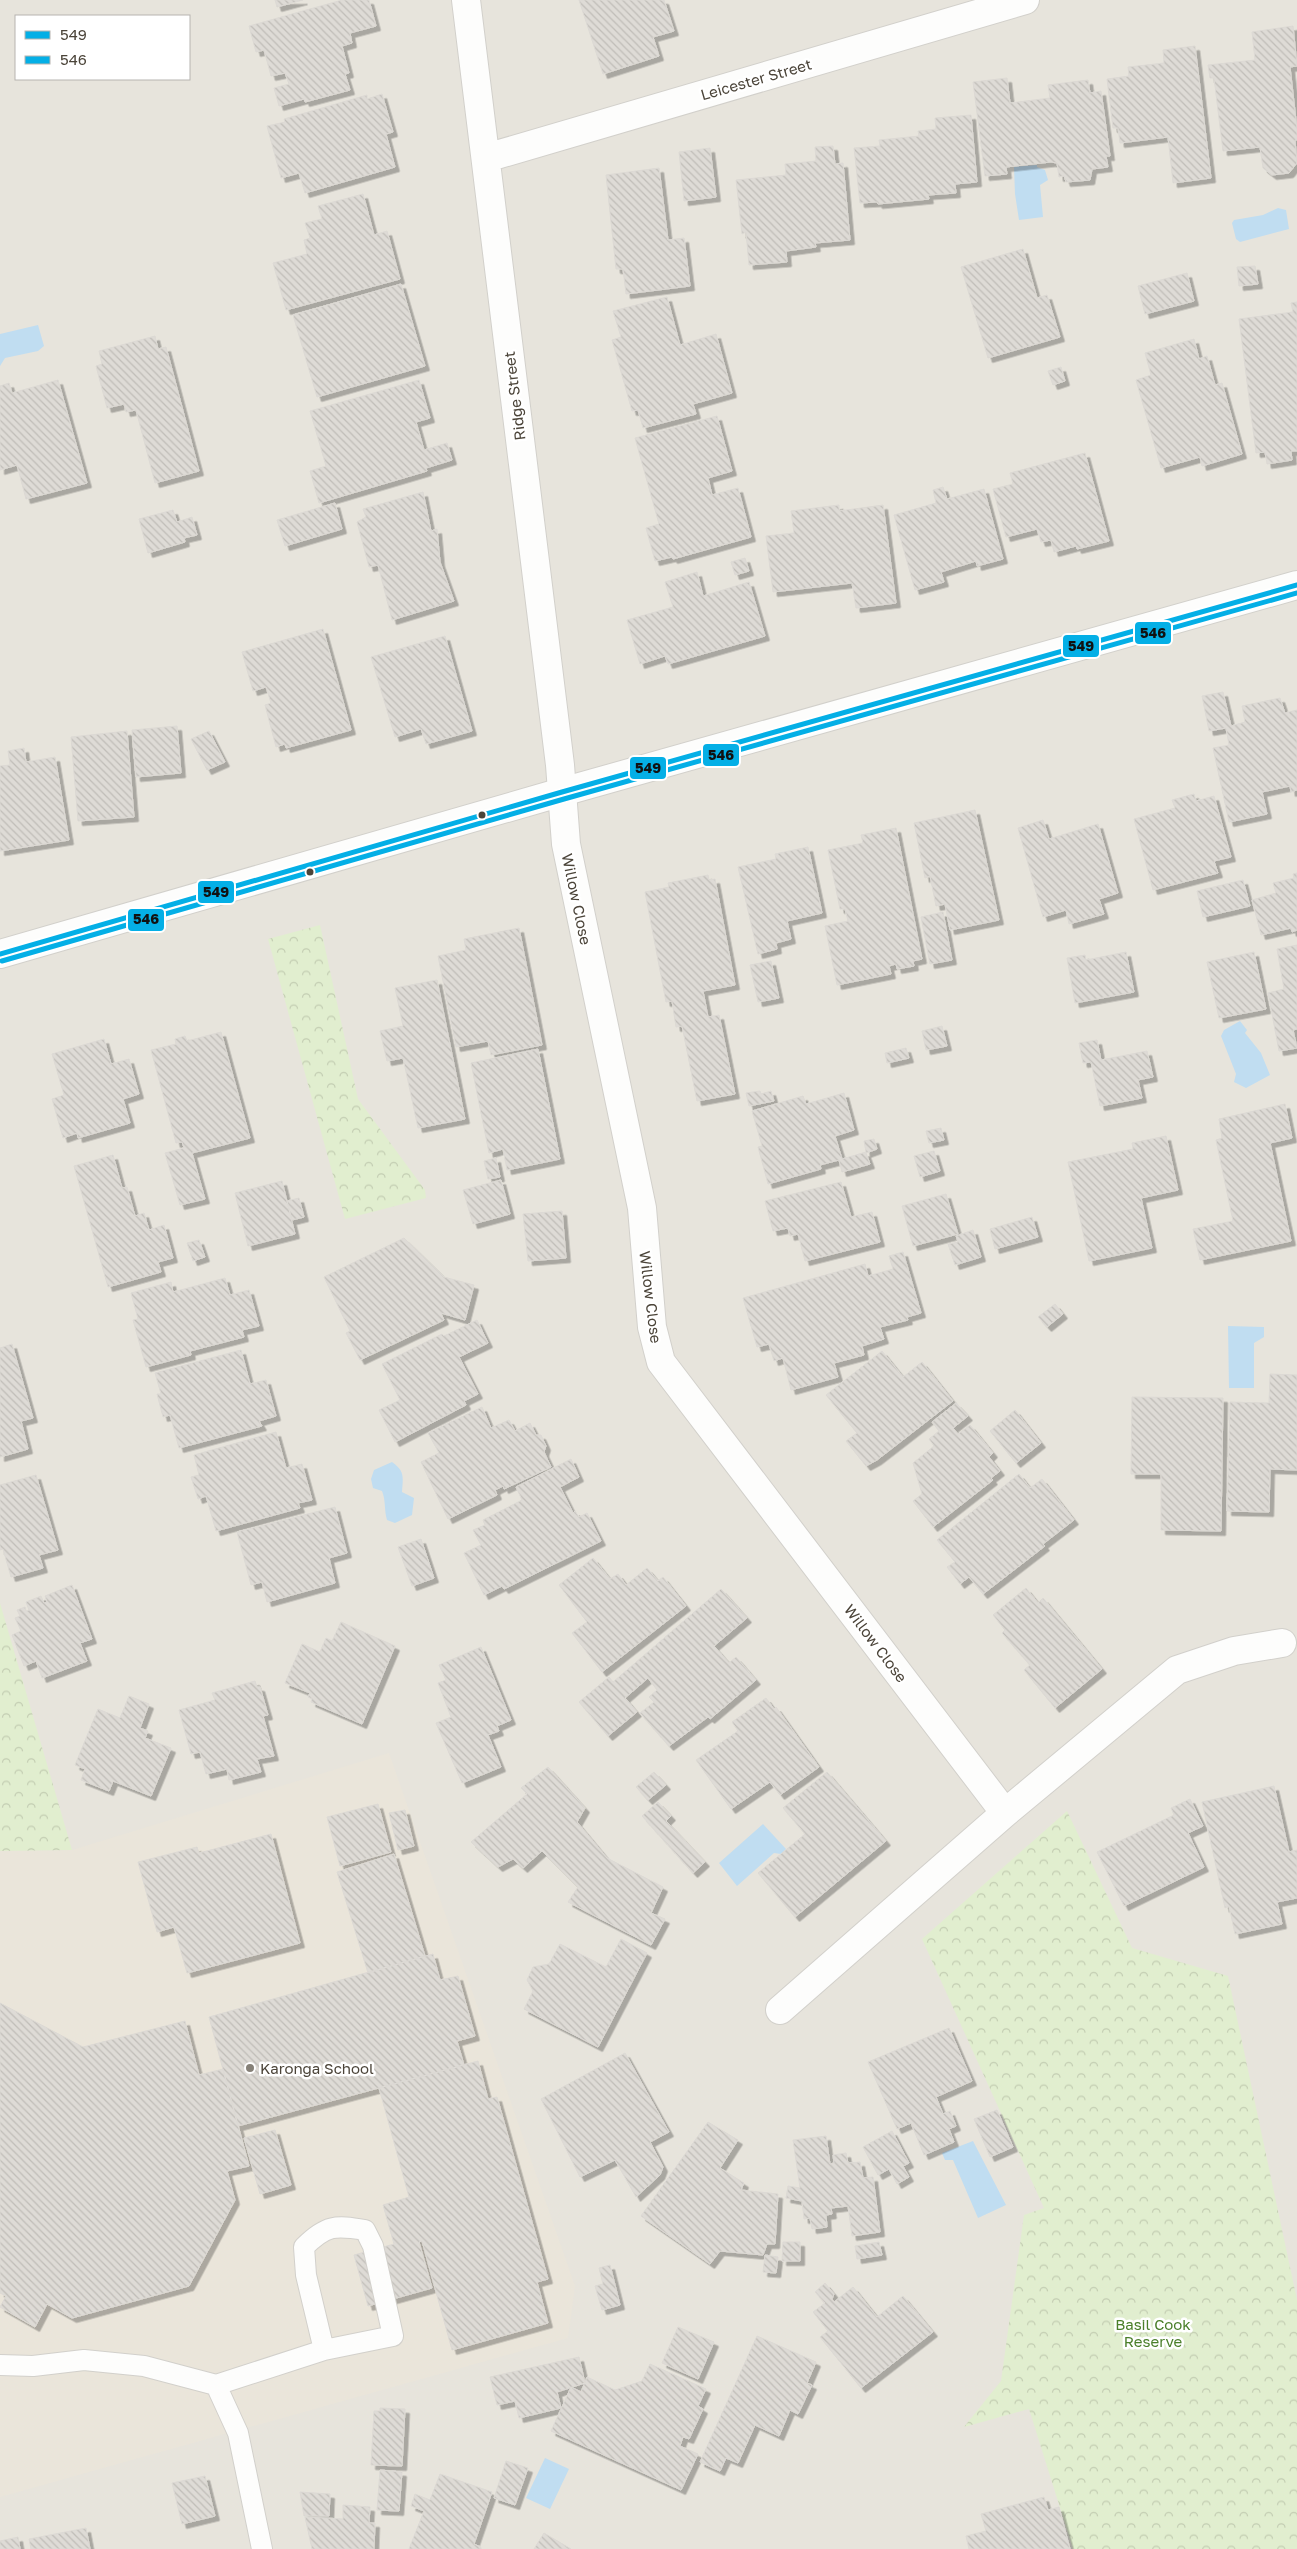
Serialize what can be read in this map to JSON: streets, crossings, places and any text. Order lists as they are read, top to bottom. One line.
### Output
{"streets":{"street":["Leicester Street","Ridge Street","Willow Close"]},"crossings":[["Leicester Street","Ridge Street"],["Ridge Street","Willow Close"]],"parks":["Basil Cook Reserve"],"places":["Karonga School"],"lines":["transit line 549","transit line 546"],"legend":["549","546"]}
